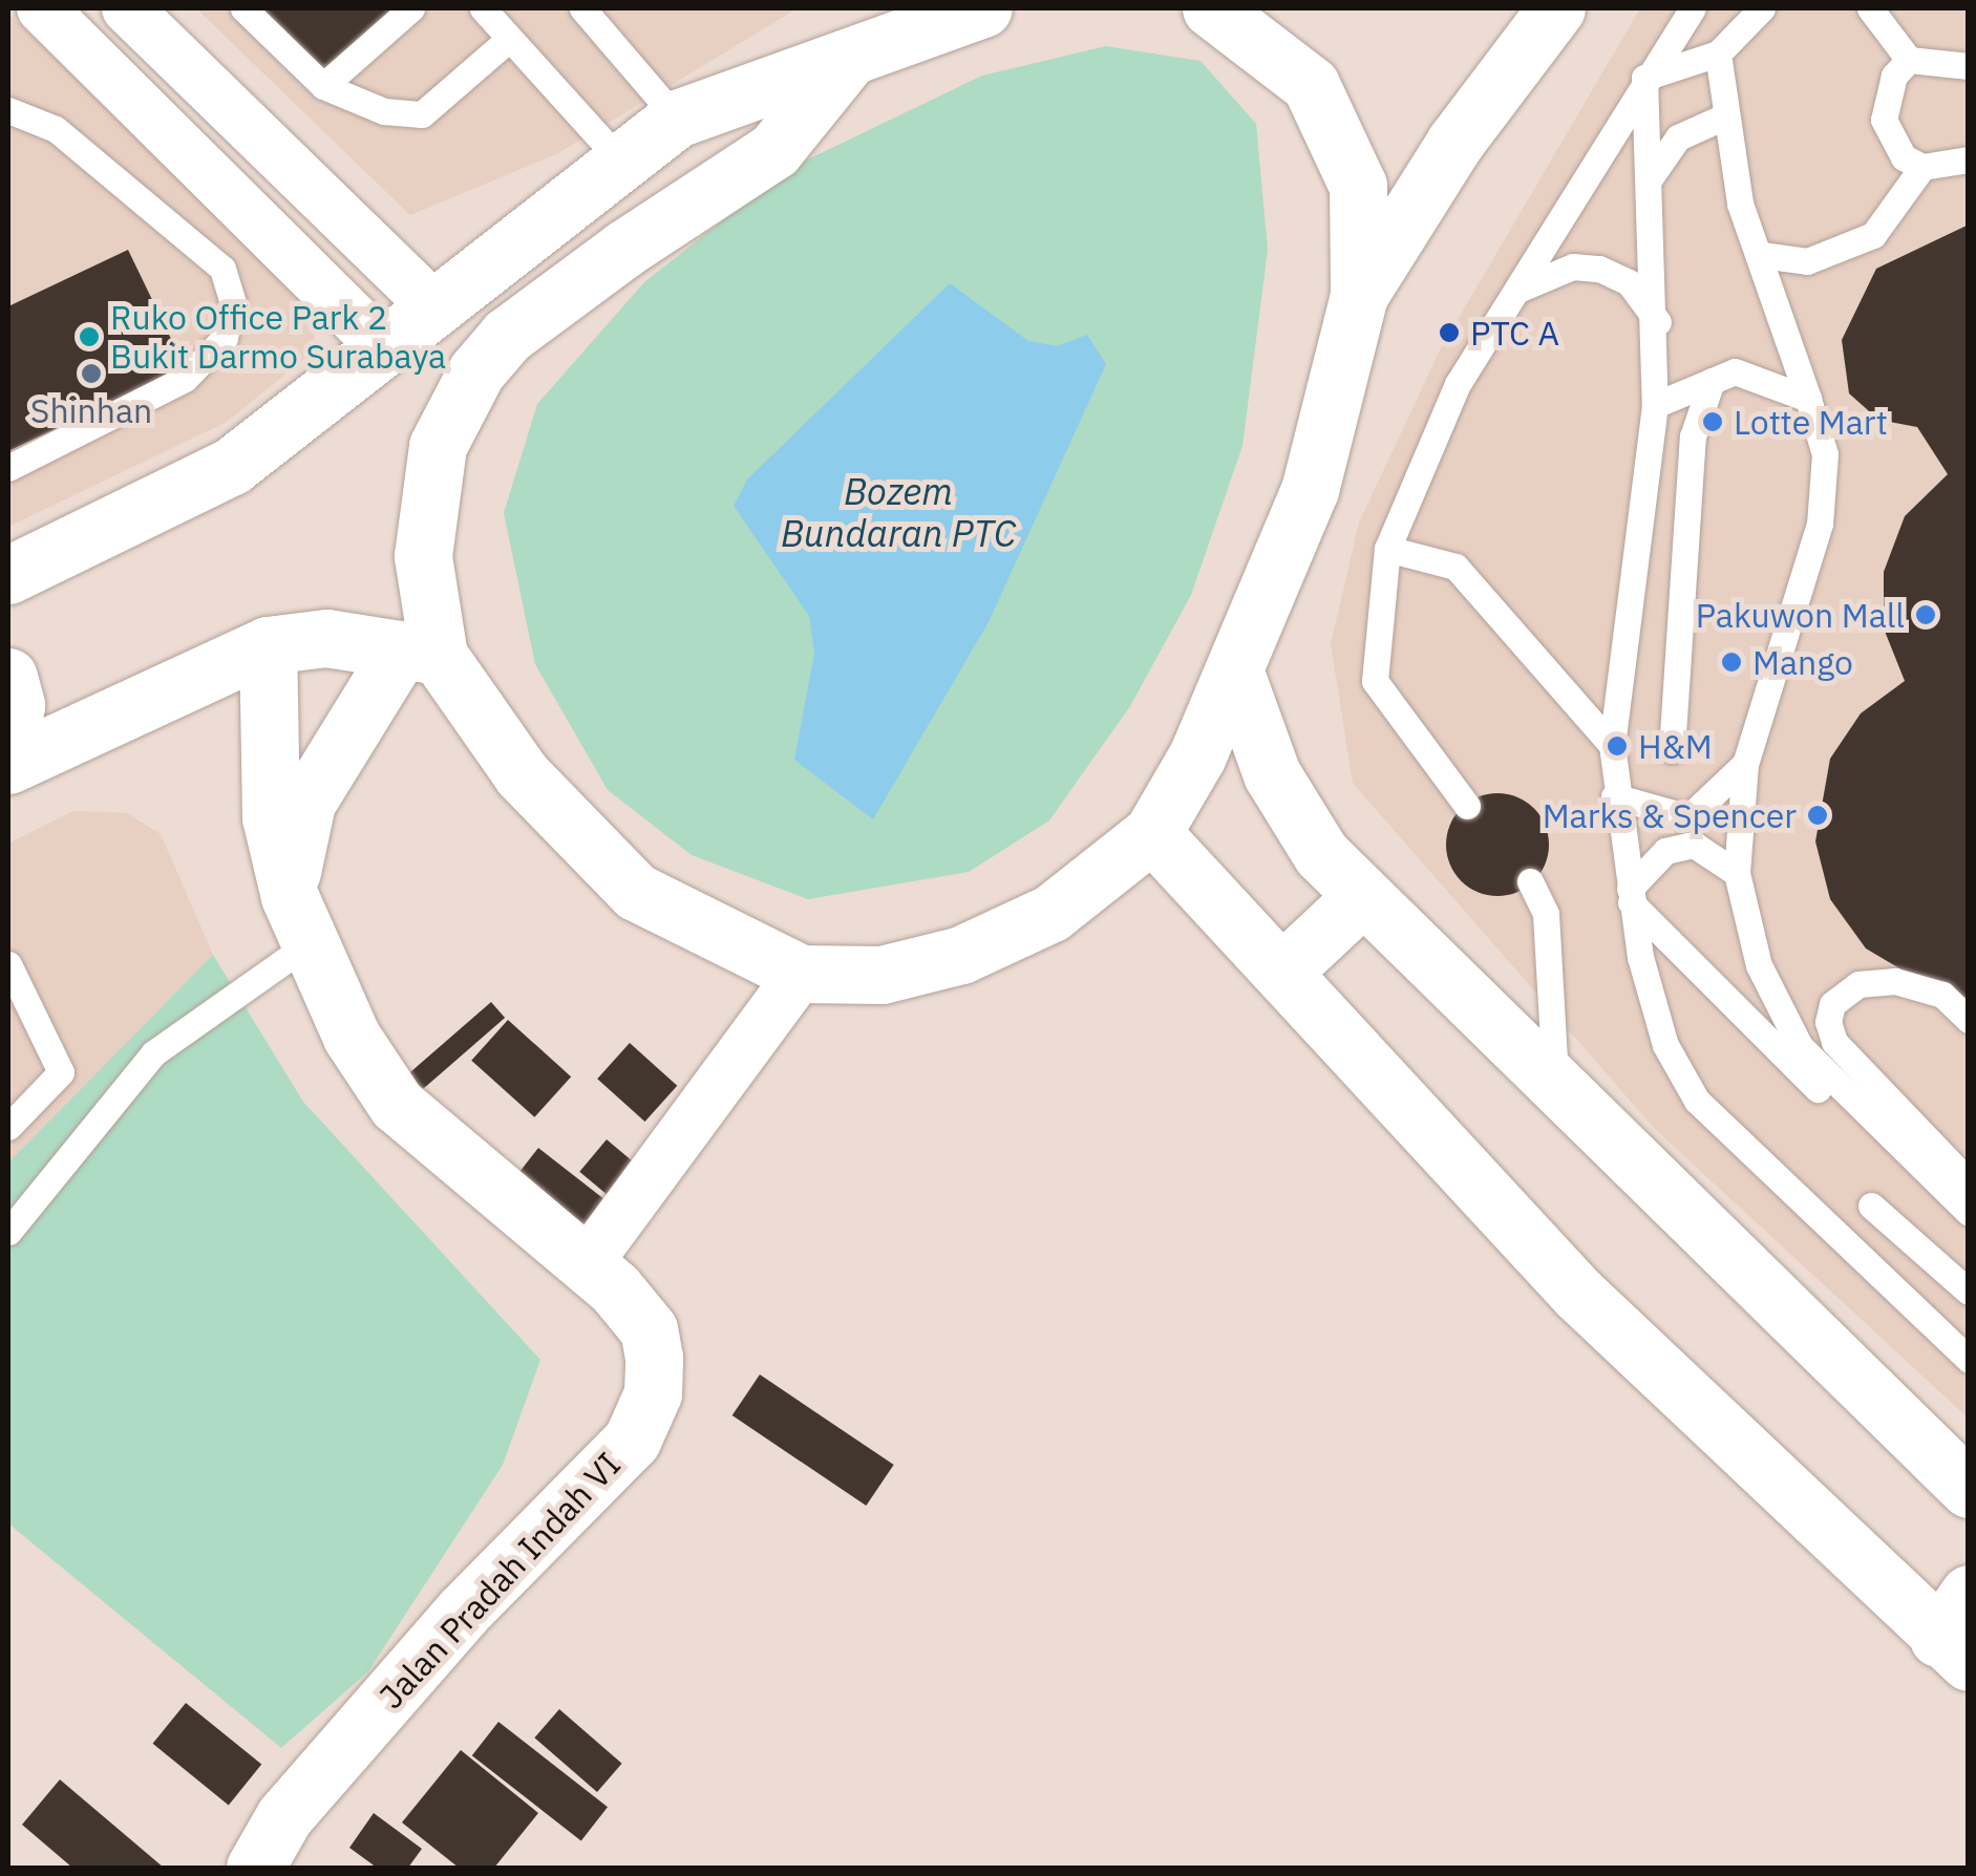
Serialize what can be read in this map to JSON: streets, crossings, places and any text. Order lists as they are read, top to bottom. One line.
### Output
{"streets":{"main road":["Jalan Pradah Indah VI"]},"water":["Bozem Bundaran PTC"],"places":["PTC A","Ruko Office Park 2 Bukit Darmo Surabaya","Shinhan","Lotte Mart","Pakuwon Mall","Mango","H&M","Marks & Spencer"]}
